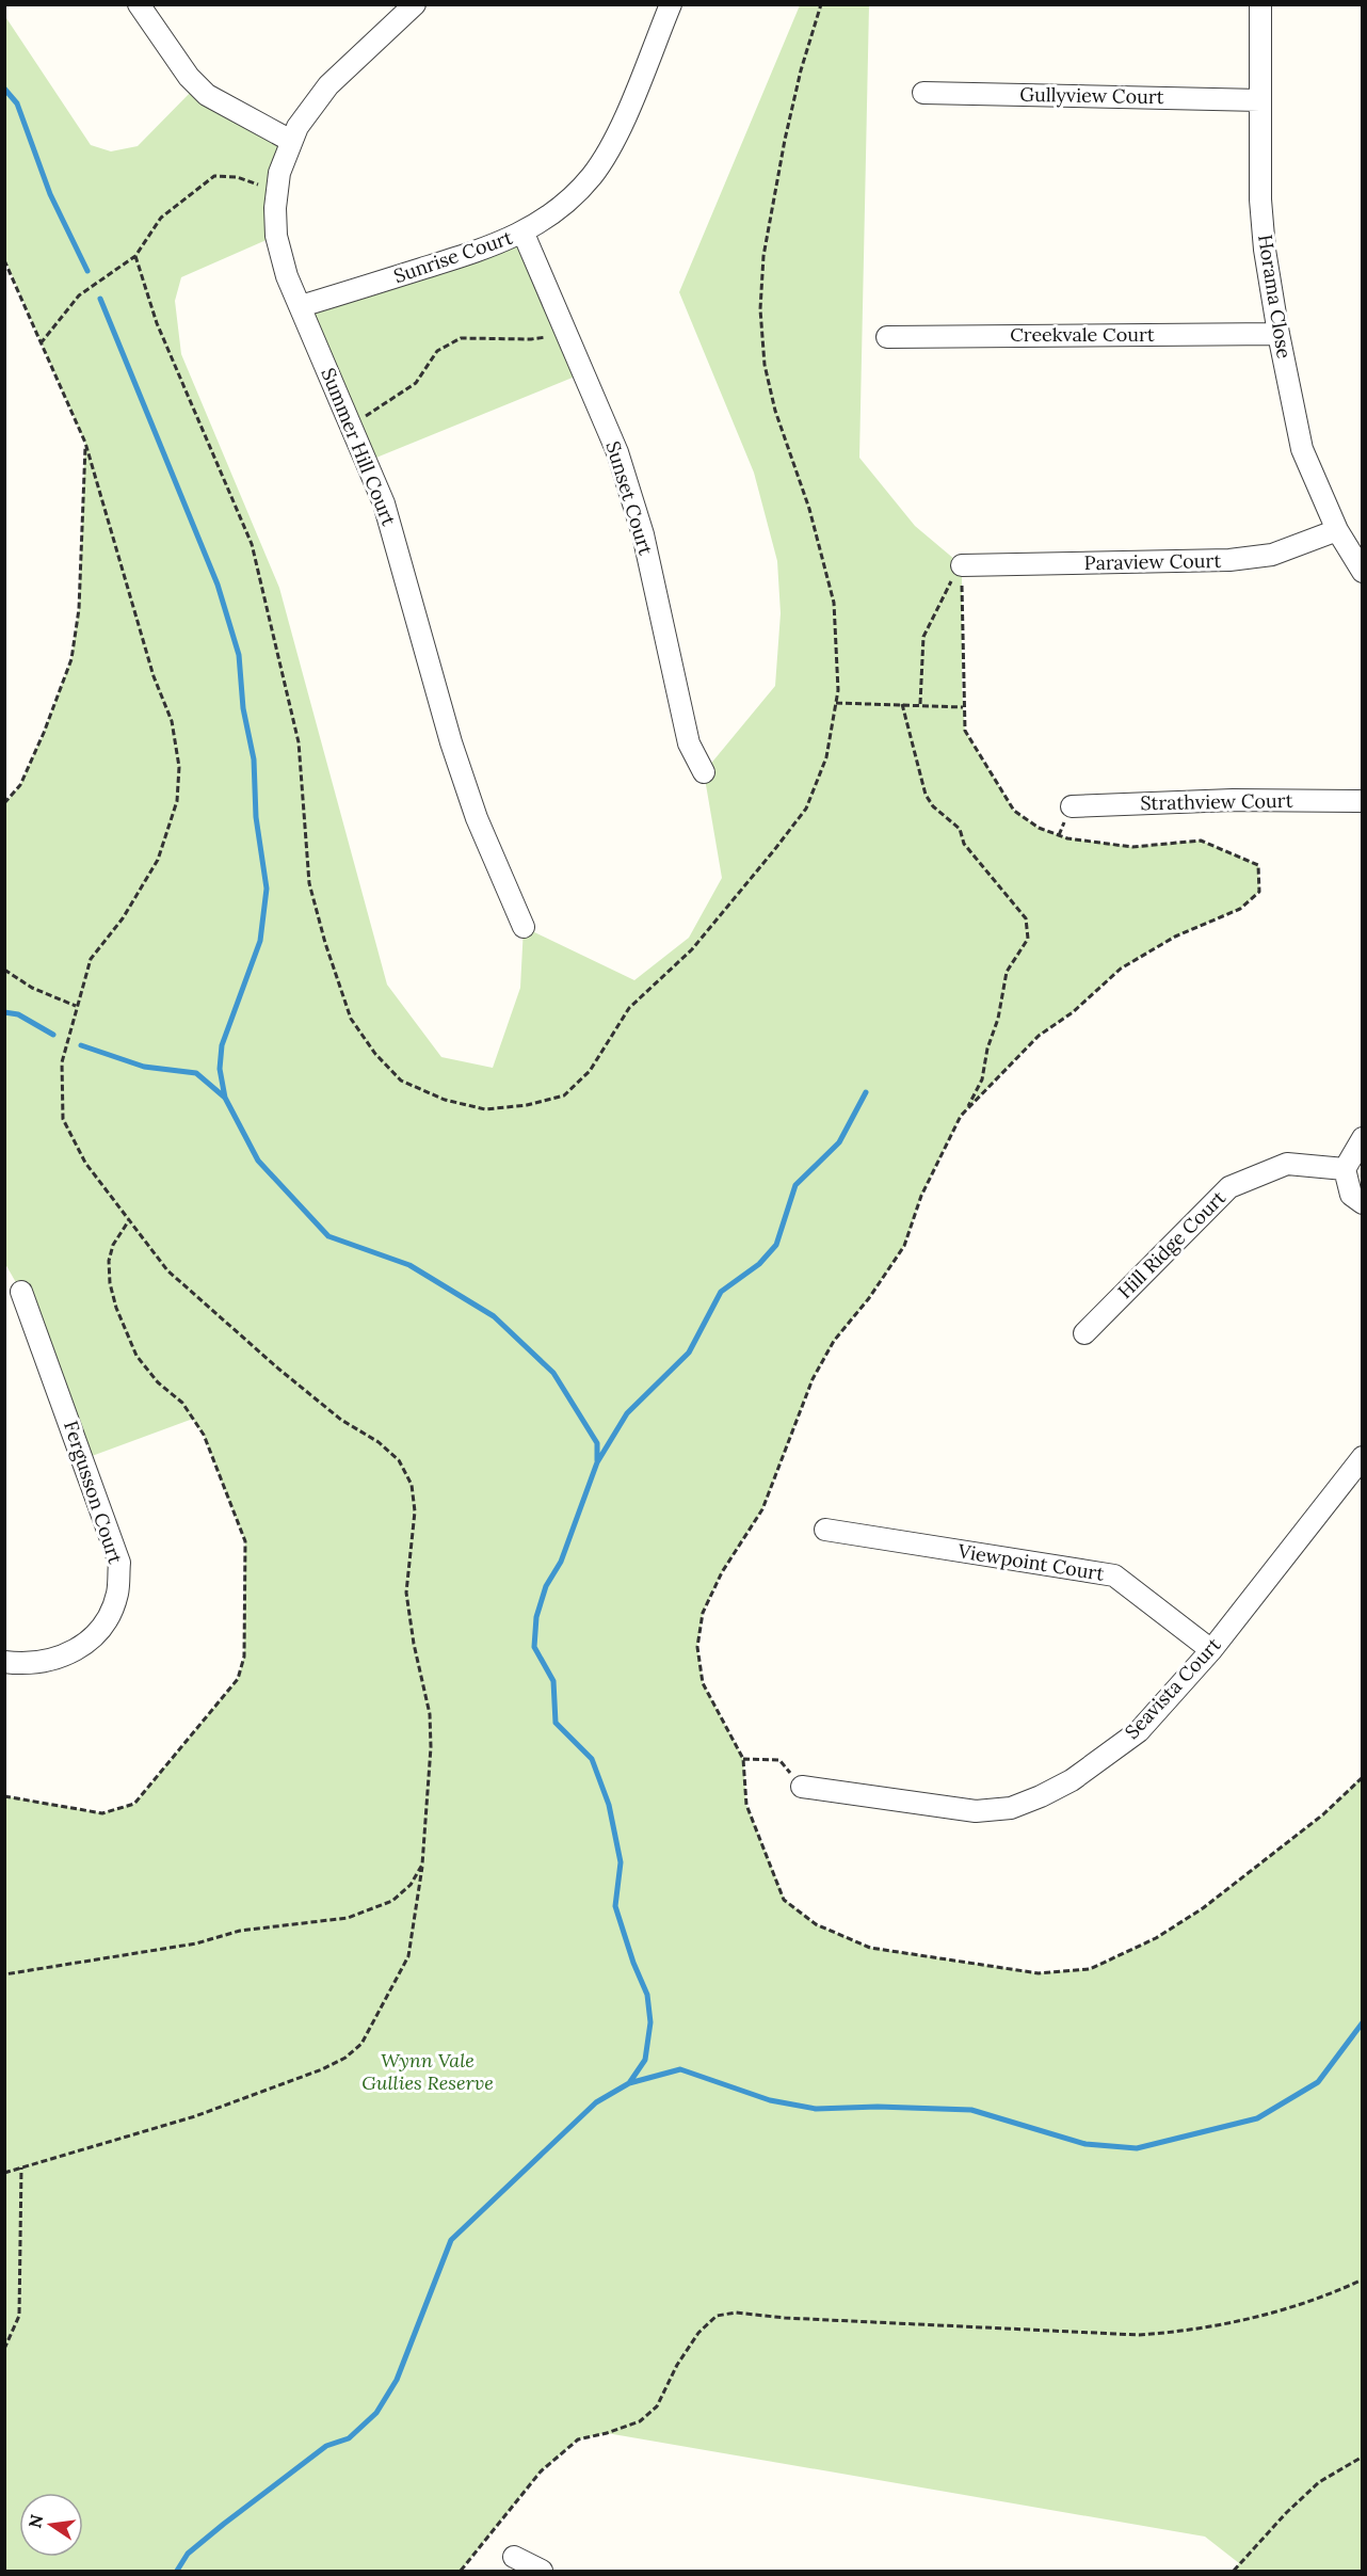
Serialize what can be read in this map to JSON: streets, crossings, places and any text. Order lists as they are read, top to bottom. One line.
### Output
{"streets":{"street":["Gullyview Court","Sunrise Court","Horama Close","Creekvale Court","Summer Hill Court","Sunset Court","Paraview Court","Strathview Court","Hill Ridge Court","Fergusson Court","Viewpoint Court","Seavista Court"]},"crossings":[["Gullyview Court","Horama Close"],["Sunrise Court","Summer Hill Court"],["Sunrise Court","Sunset Court"],["Horama Close","Creekvale Court"],["Horama Close","Paraview Court"],["Viewpoint Court","Seavista Court"]],"parks":["Wynn Vale Gullies Reserve"],"north":"left"}
